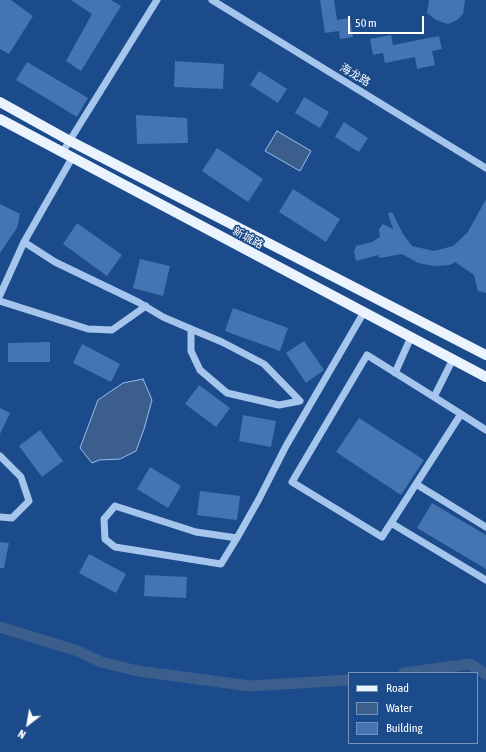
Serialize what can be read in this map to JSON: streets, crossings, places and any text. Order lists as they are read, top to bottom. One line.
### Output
{"streets":{"main road":["新城路"],"street":["海龙路"]},"legend":["Road","Water","Building"],"scale_bar":"50 m","north":"bottom left"}
